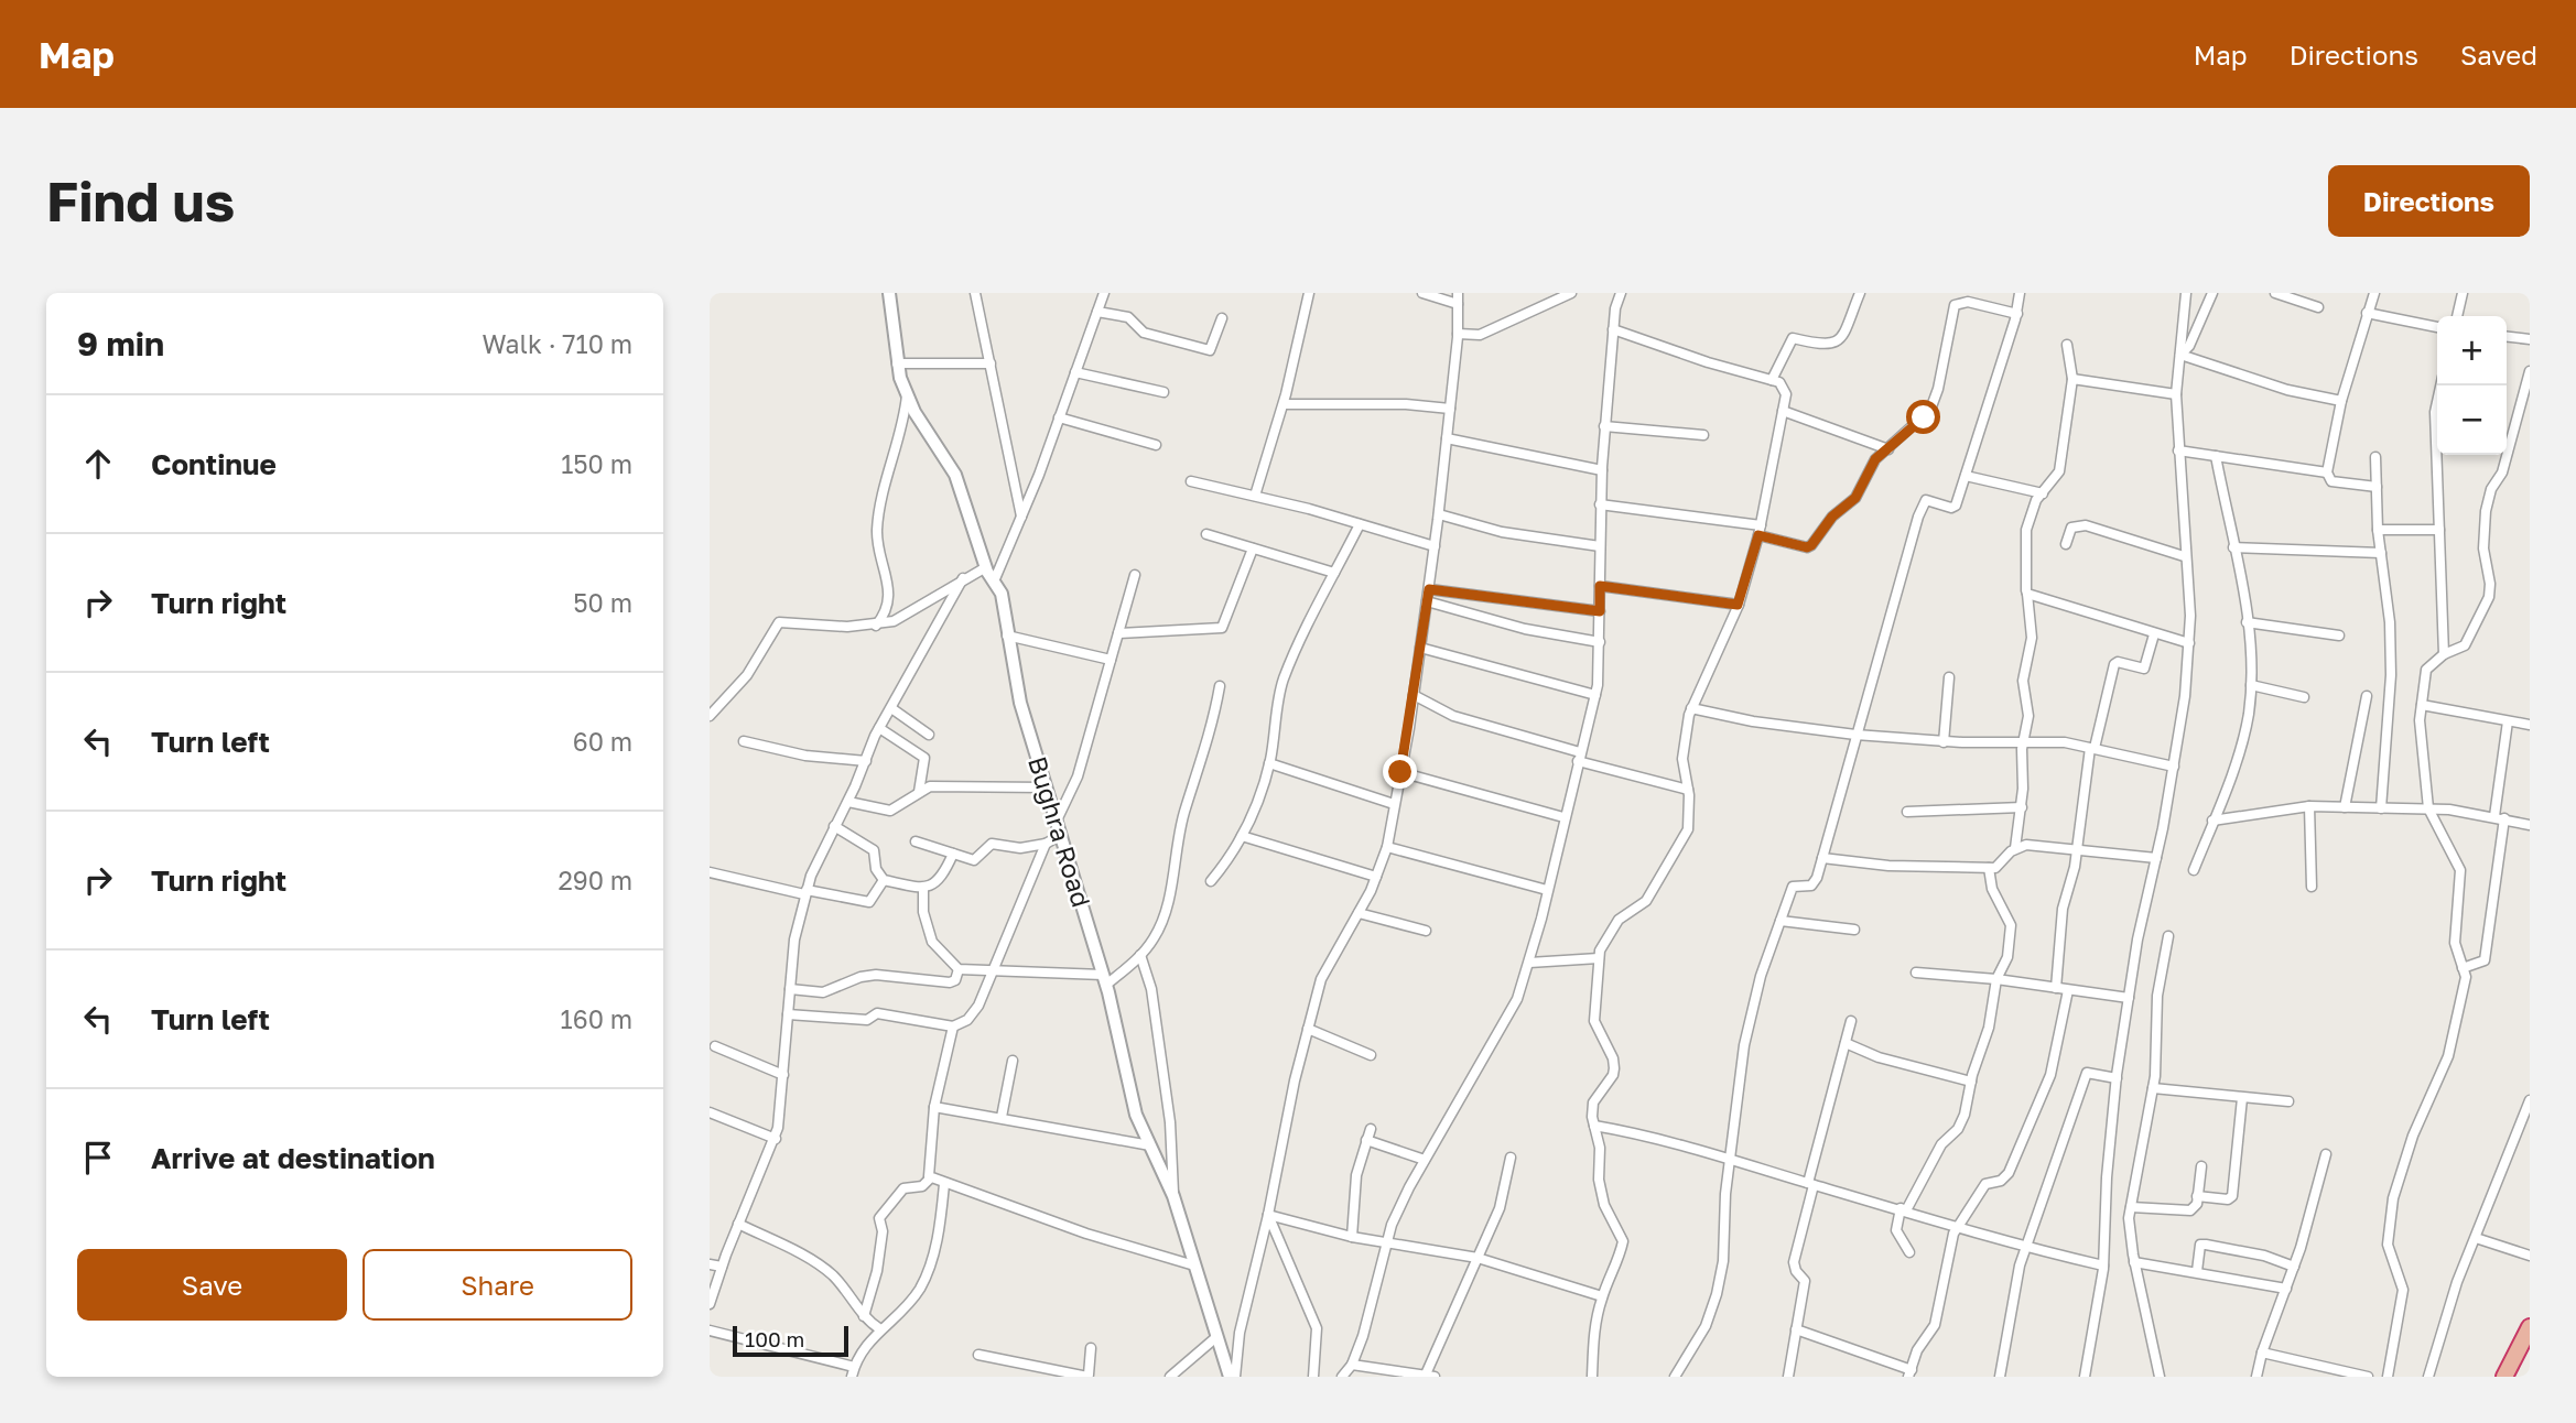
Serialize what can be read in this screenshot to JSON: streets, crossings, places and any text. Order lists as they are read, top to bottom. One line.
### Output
{"streets":{"street":["Bughra Road"]},"scale_bar":"100 m","page":{"header":"Map","nav":["Map","Directions","Saved"],"buttons":["Directions",["Save","Share"]],"title":"Find us","heading":["9 min","Walk · 710 m"],"map_buttons":["+","−"],"list":[["Continue","150 m"],["Turn right","50 m"],["Turn left","60 m"],["Turn right","290 m"],["Turn left","160 m"],"Arrive at destination"],"scale":"100 m"}}
